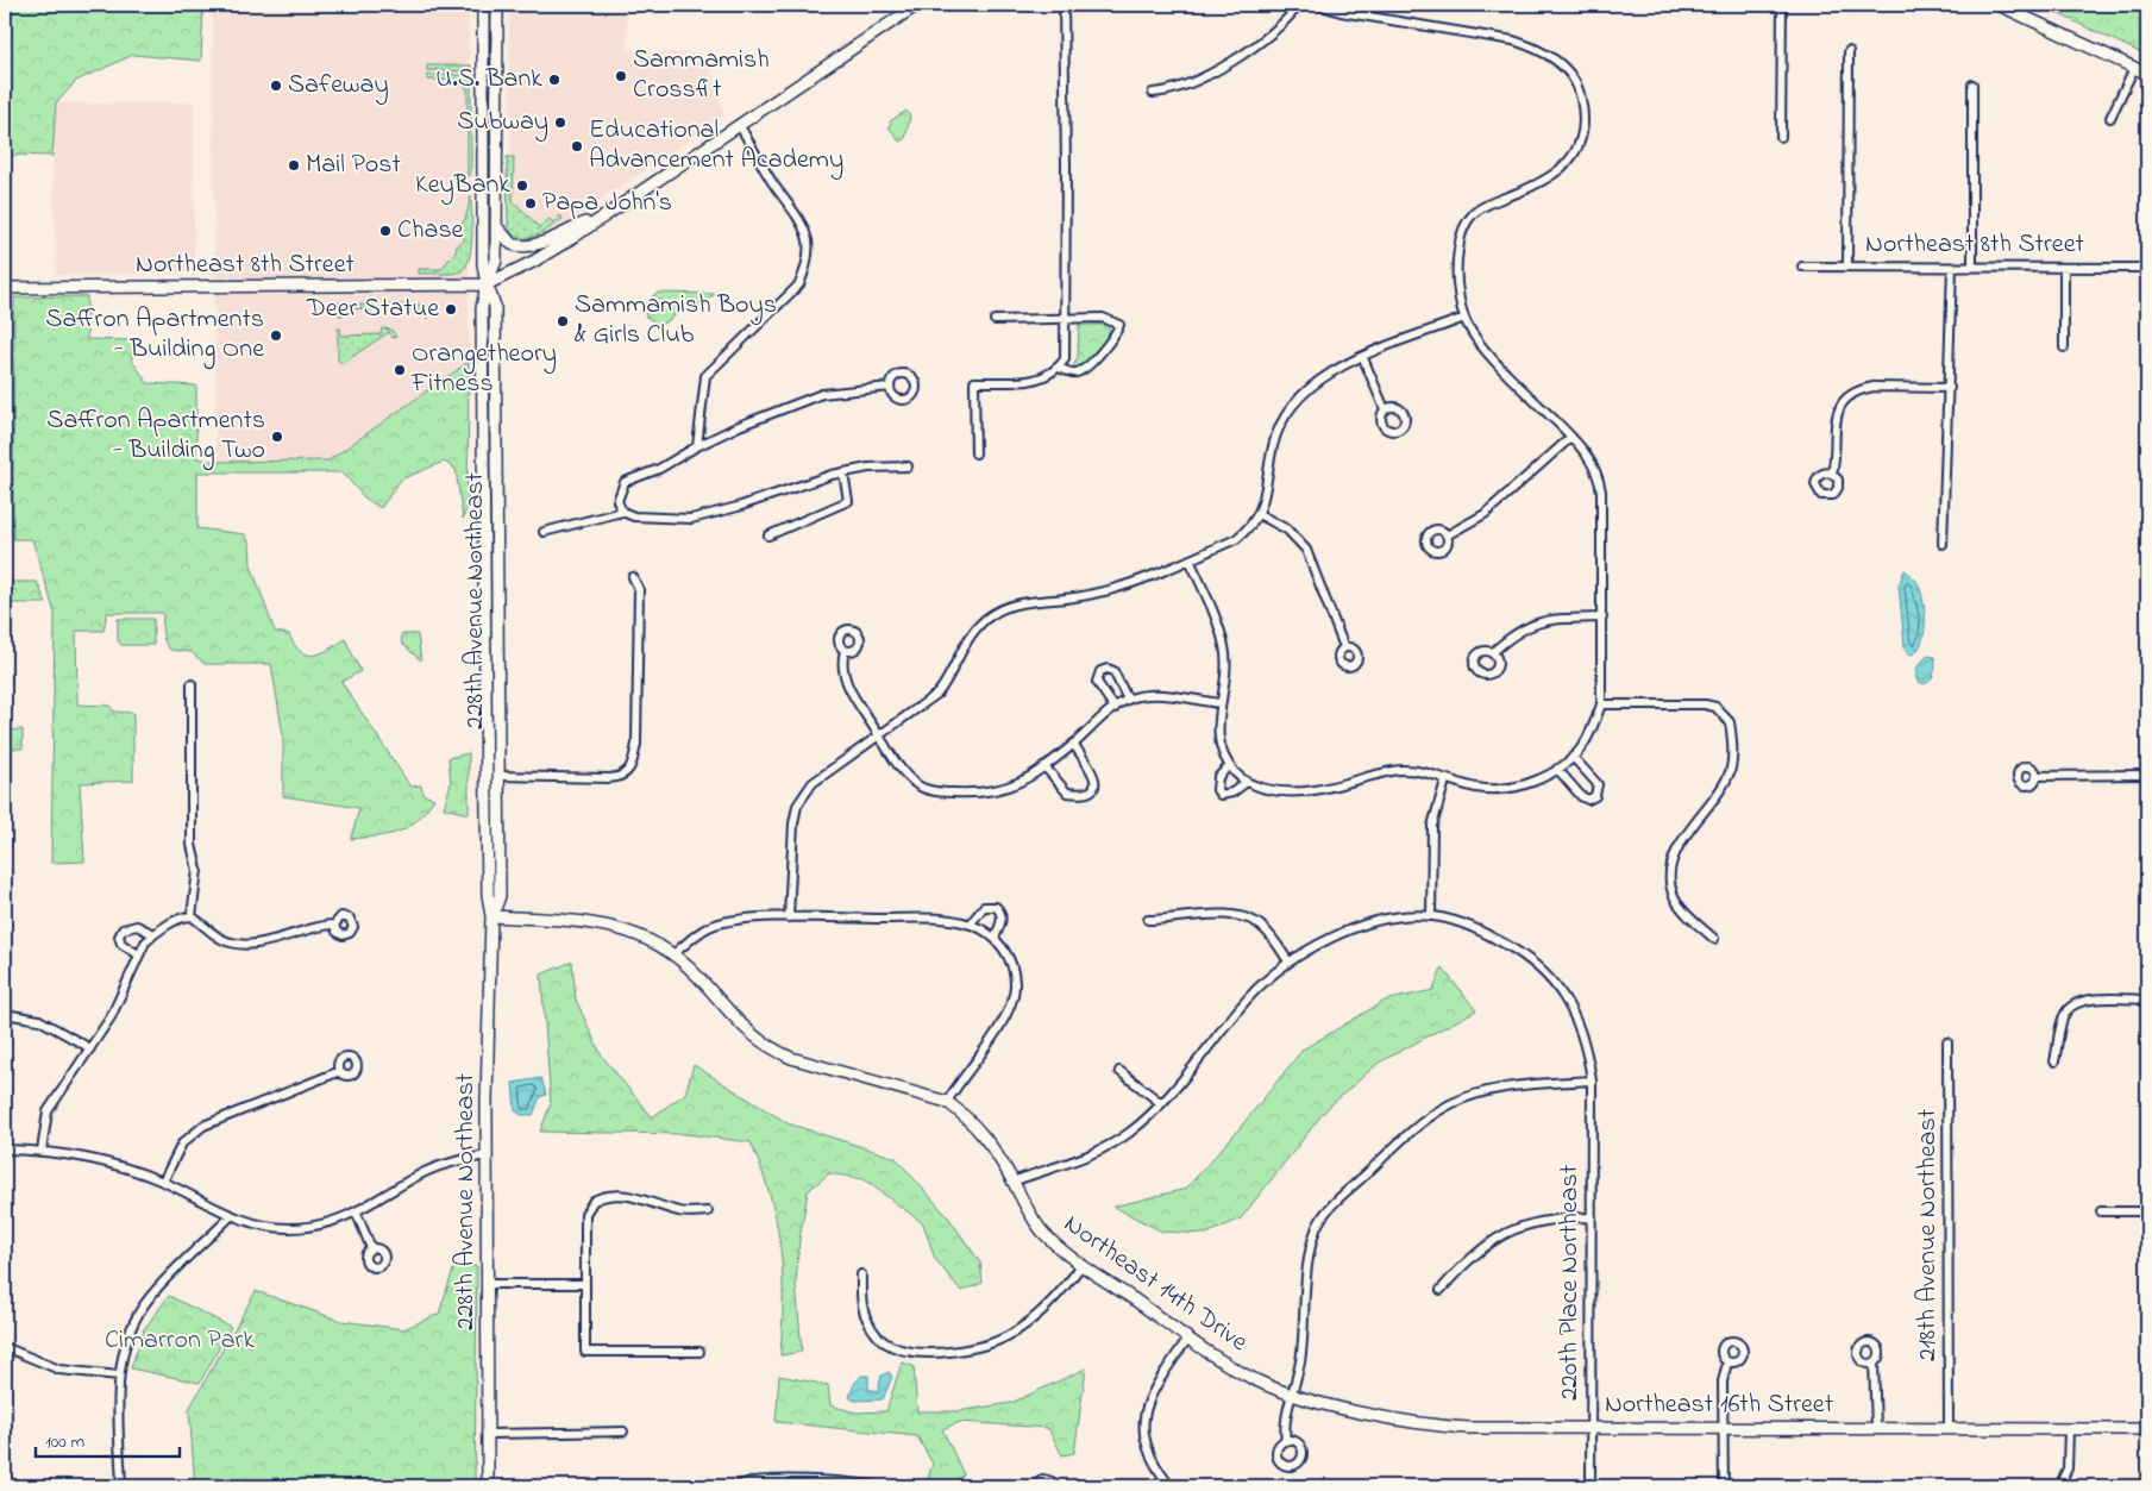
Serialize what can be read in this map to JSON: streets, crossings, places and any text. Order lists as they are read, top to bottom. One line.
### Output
{"streets":{"street":["Northeast 8th Street","228th Avenue Northeast","218th Avenue Northeast","220th Place Northeast","Northeast 14th Drive","Northeast 16th Street"]},"crossings":[["Northeast 8th Street","228th Avenue Northeast"],["228th Avenue Northeast","Northeast 14th Drive"],["218th Avenue Northeast","Northeast 16th Street"],["220th Place Northeast","Northeast 14th Drive"],["220th Place Northeast","Northeast 16th Street"],["Northeast 14th Drive","Northeast 16th Street"]],"parks":["Cimarron Park"],"places":["Sammamish Crossfit","U.S. Bank","Safeway","Subway","Educational Advancement Academy","Mail Post","KeyBank","Papa John's","Chase","Deer Statue","Sammamish Boys & Girls Club","Saffron Apartments - Building One","Orangetheory Fitness","Saffron Apartments - Building Two"],"scale_bar":"100 m"}
